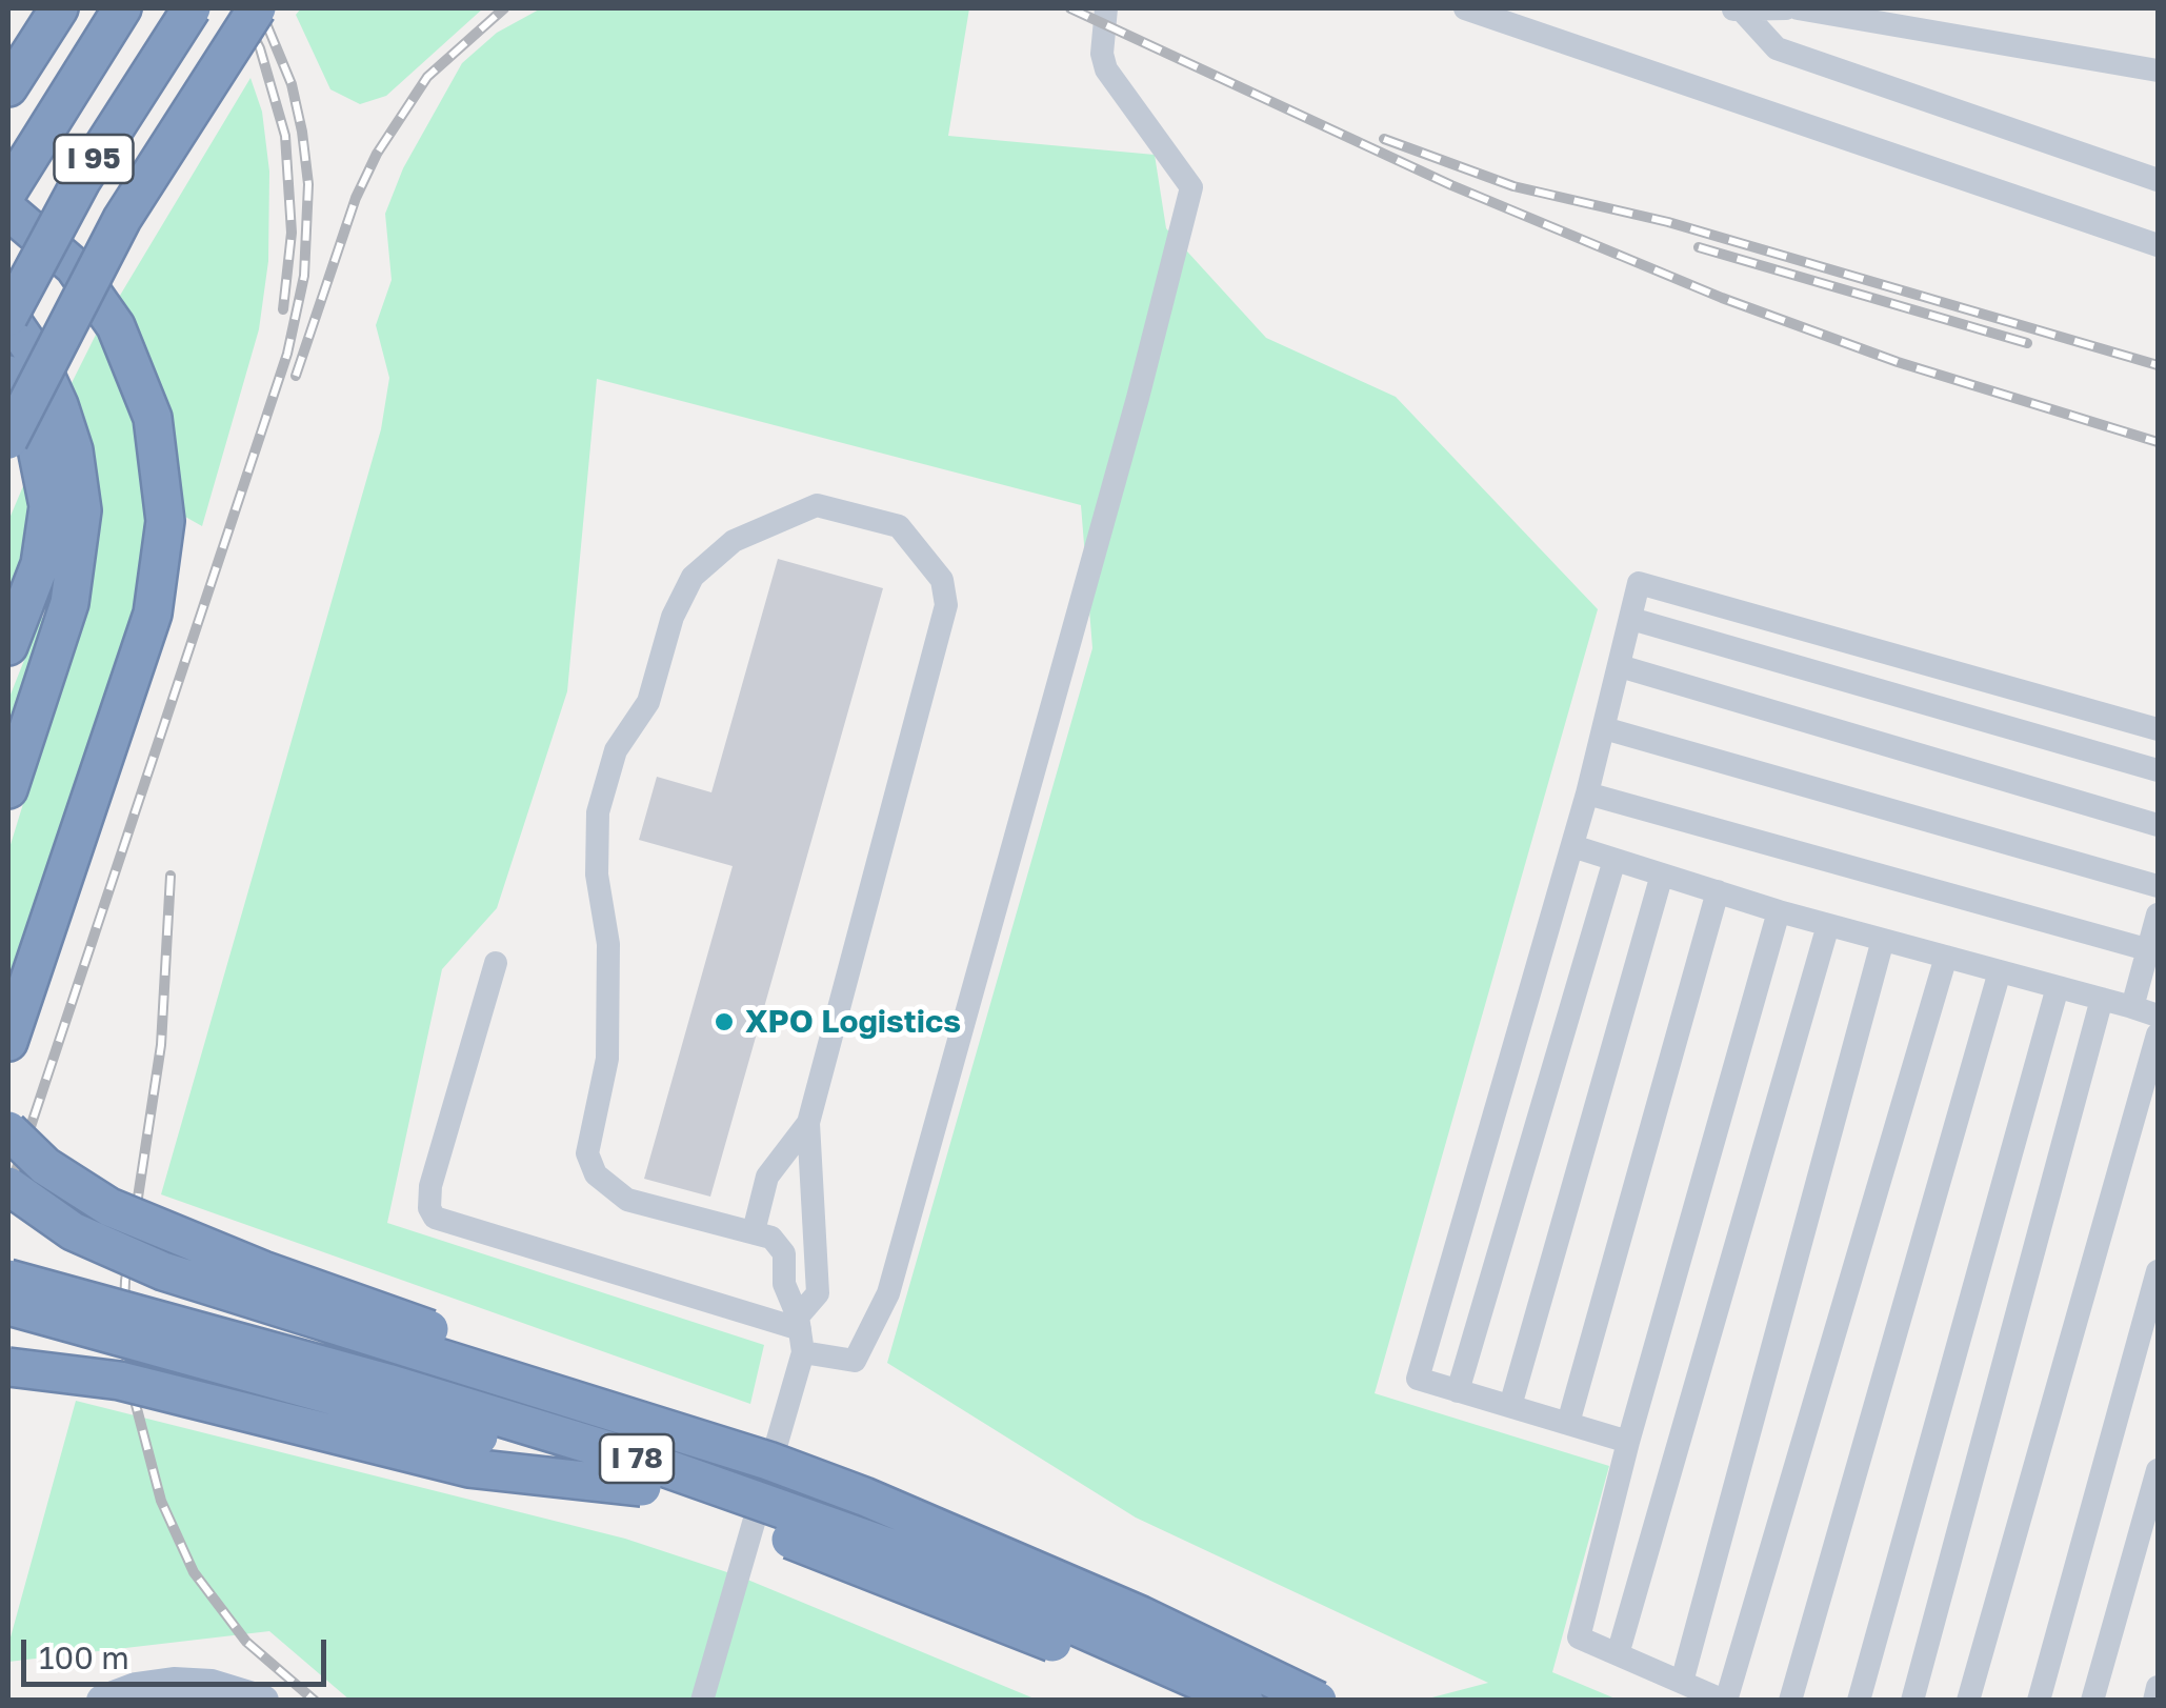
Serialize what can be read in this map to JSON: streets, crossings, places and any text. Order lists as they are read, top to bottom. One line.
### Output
{"streets":{"highway":["I 95","I 78"]},"places":["XPO Logistics"],"scale_bar":"100 m"}
